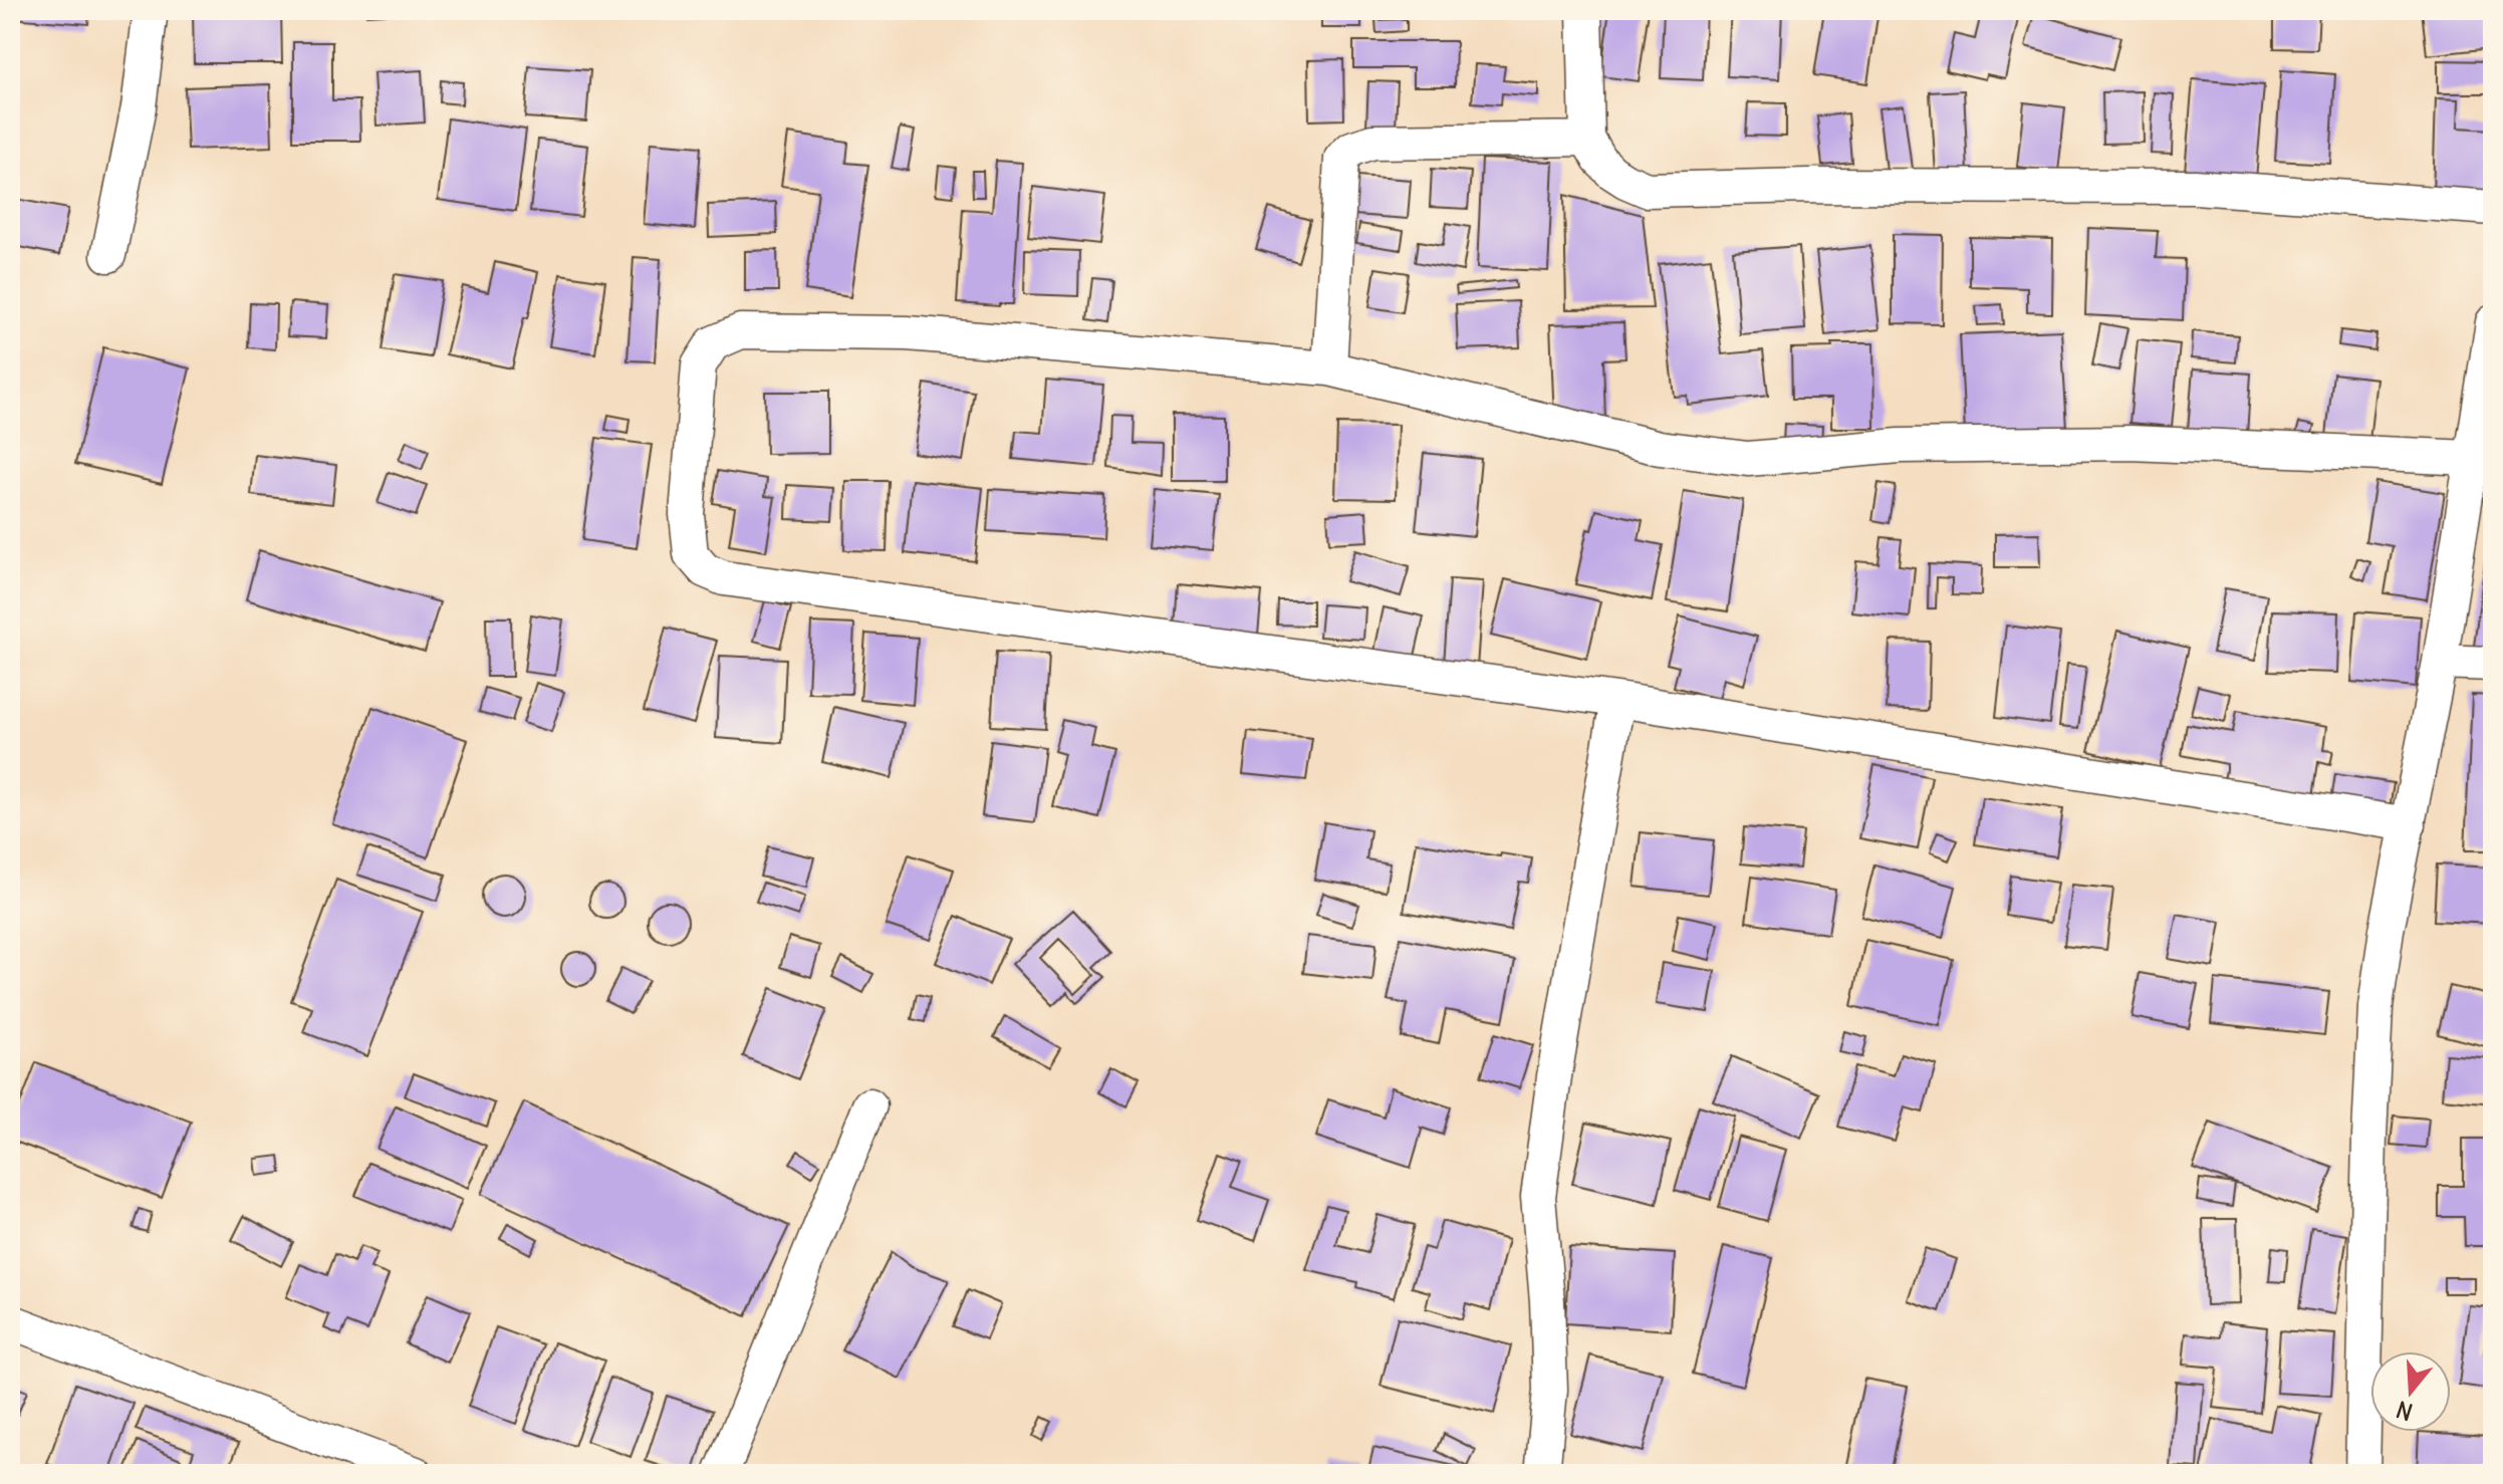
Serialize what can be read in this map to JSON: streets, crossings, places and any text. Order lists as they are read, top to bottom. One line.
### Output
{"north":"bottom"}
